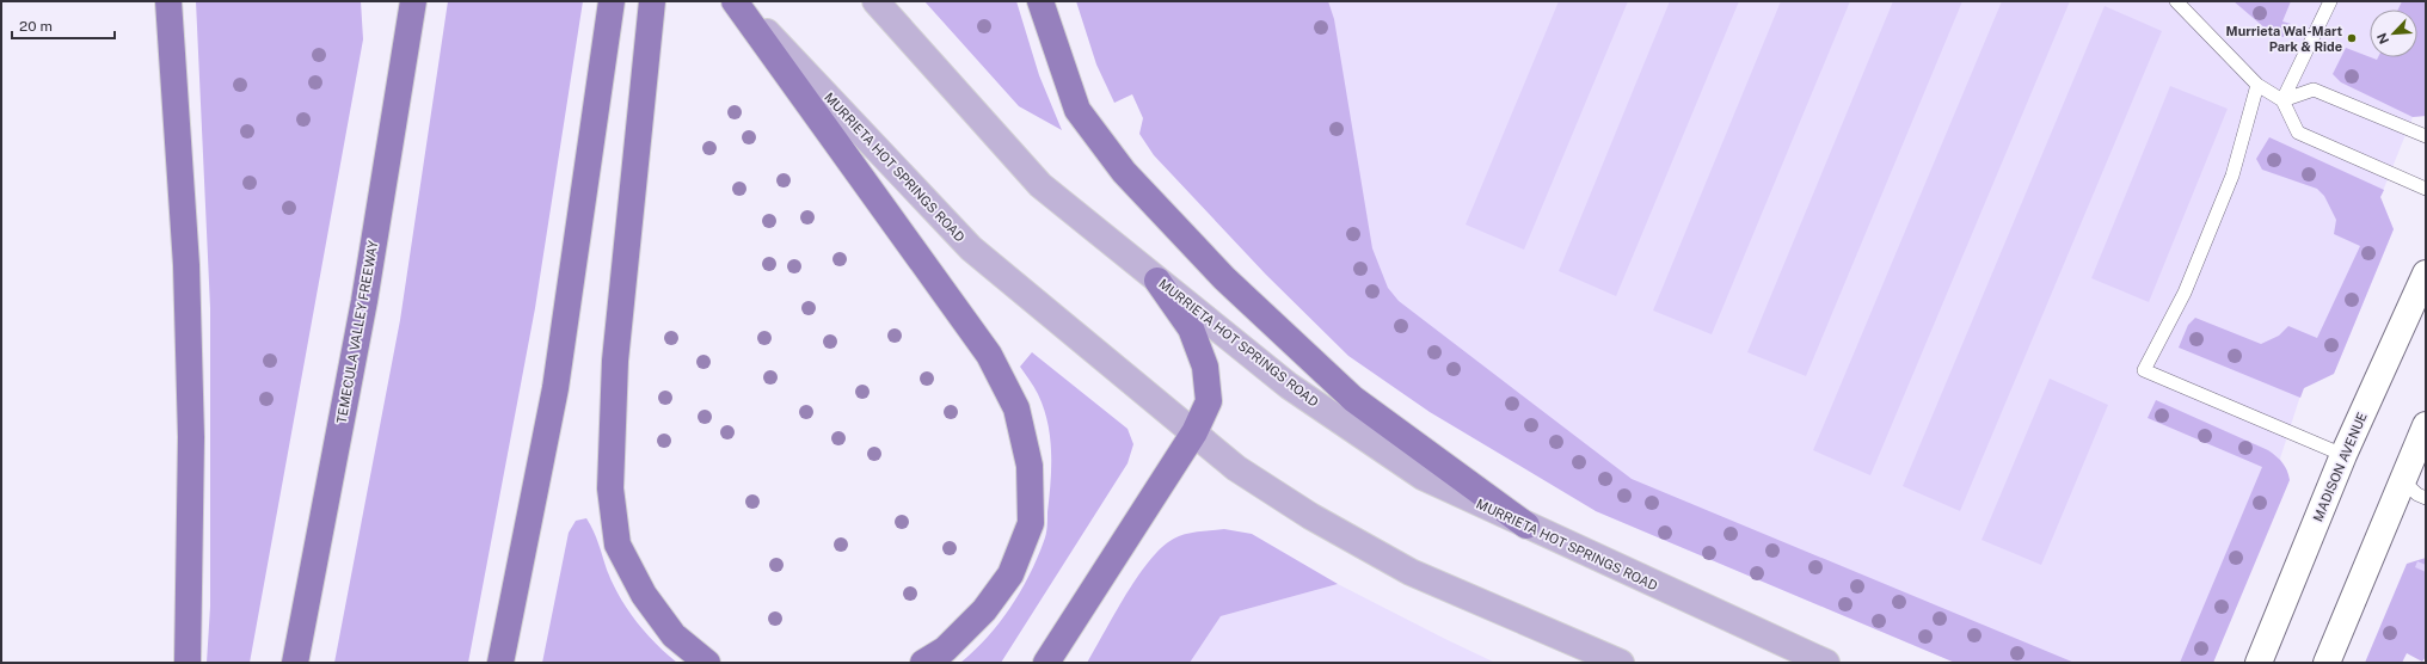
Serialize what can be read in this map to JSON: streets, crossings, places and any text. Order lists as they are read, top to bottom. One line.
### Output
{"streets":{"highway":["TEMECULA VALLEY FREEWAY"],"main road":["MURRIETA HOT SPRINGS ROAD"],"street":["MADISON AVENUE"]},"places":["Murrieta Wal-Mart Park & Ride"],"scale_bar":"20 m","north":"bottom left"}
